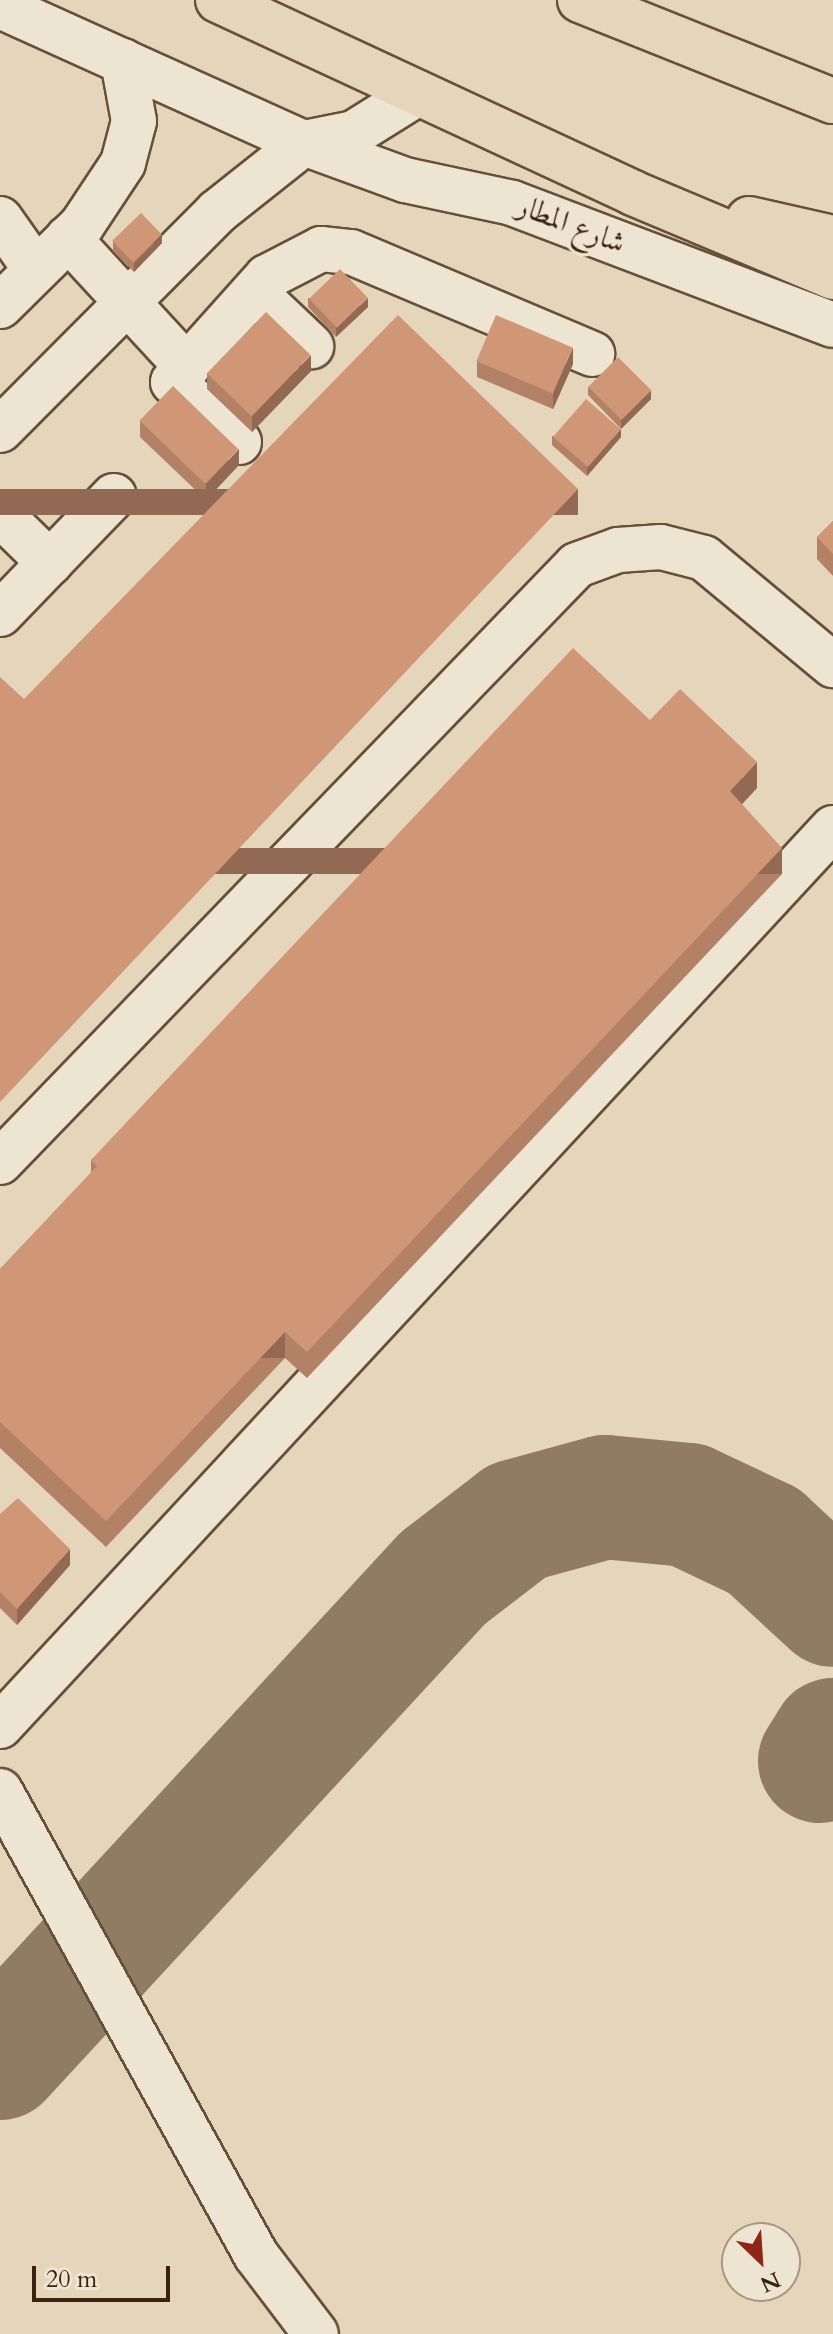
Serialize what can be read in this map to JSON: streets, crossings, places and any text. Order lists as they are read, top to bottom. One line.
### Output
{"streets":{"highway":["شارع المطار"]},"scale_bar":"20 m","north":"bottom right"}
